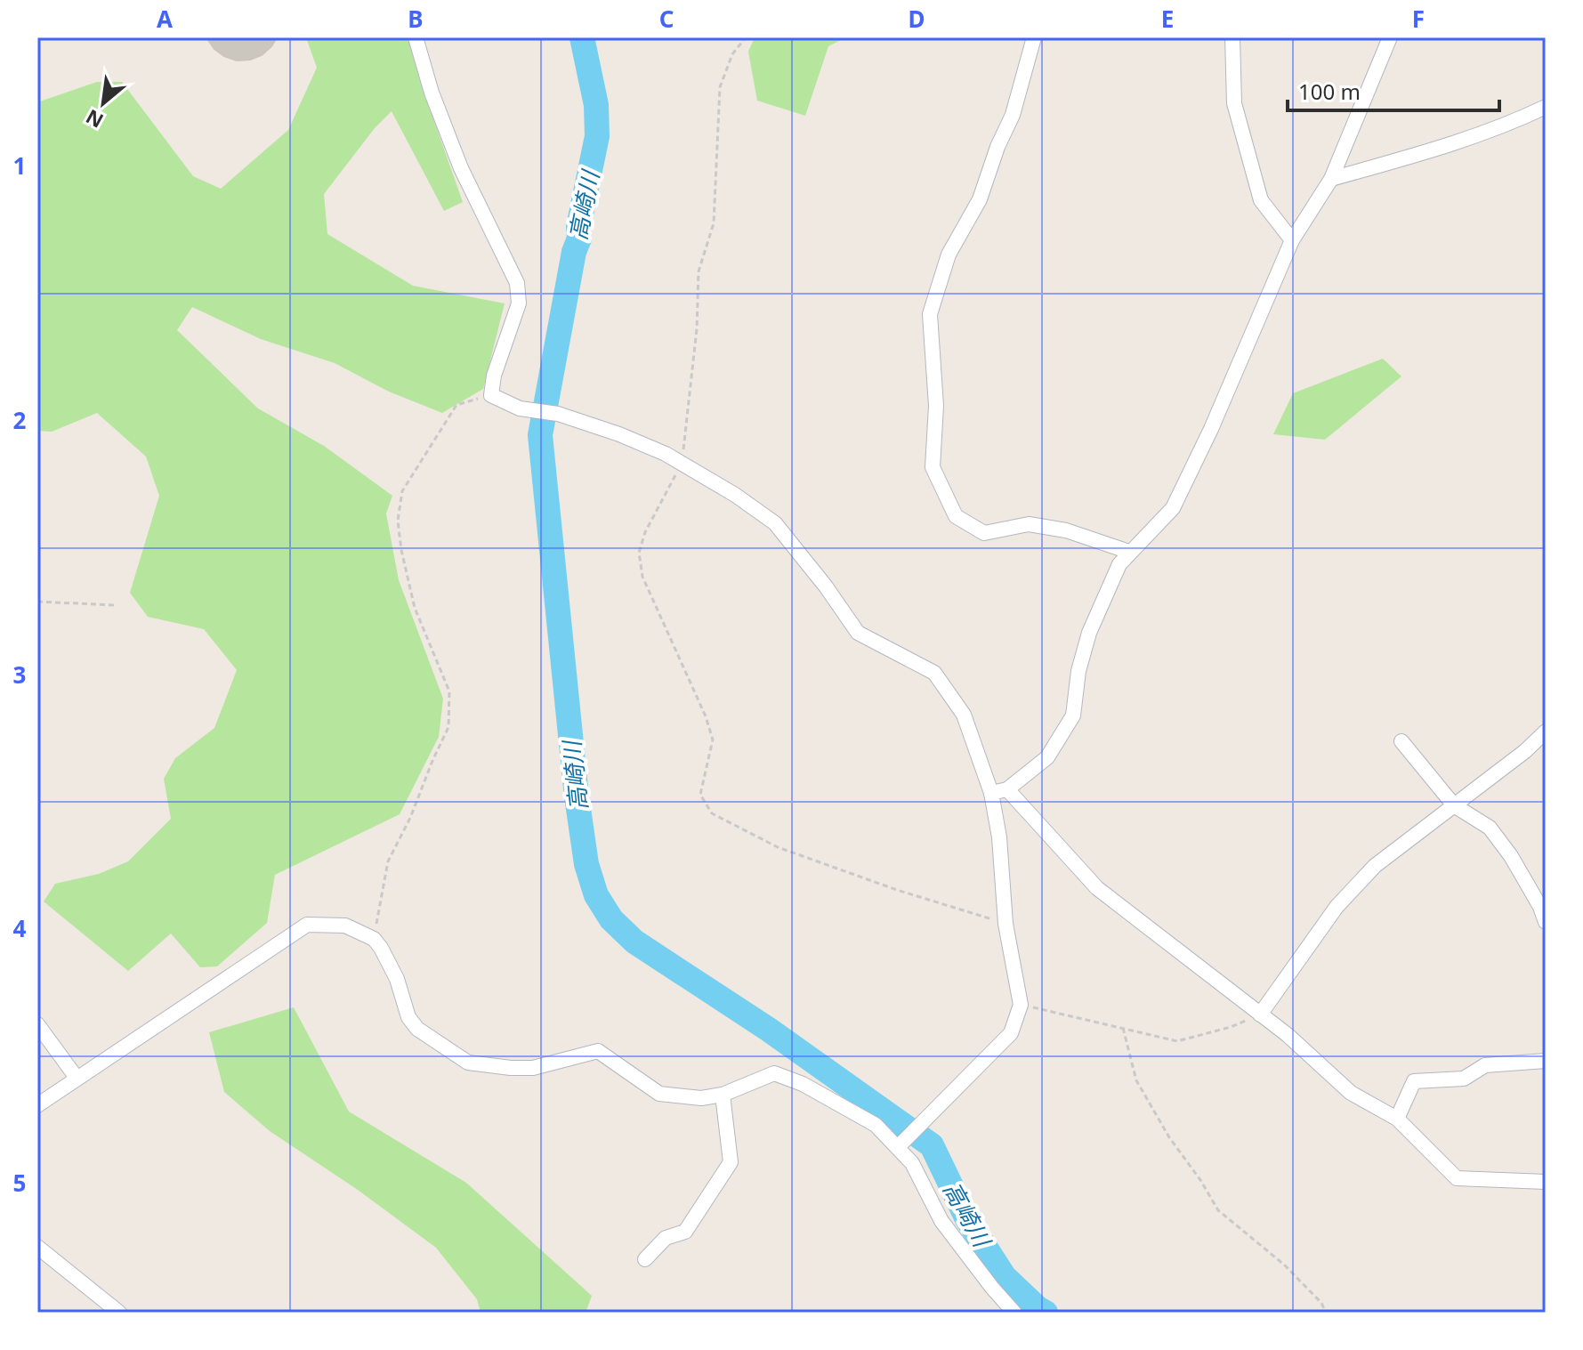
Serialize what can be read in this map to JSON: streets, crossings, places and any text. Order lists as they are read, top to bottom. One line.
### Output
{"water":["高崎川"],"scale_bar":"100 m","north":"bottom left","grid":{"columns":["A","B","C","D","E","F"],"rows":["1","2","3","4","5"]}}
